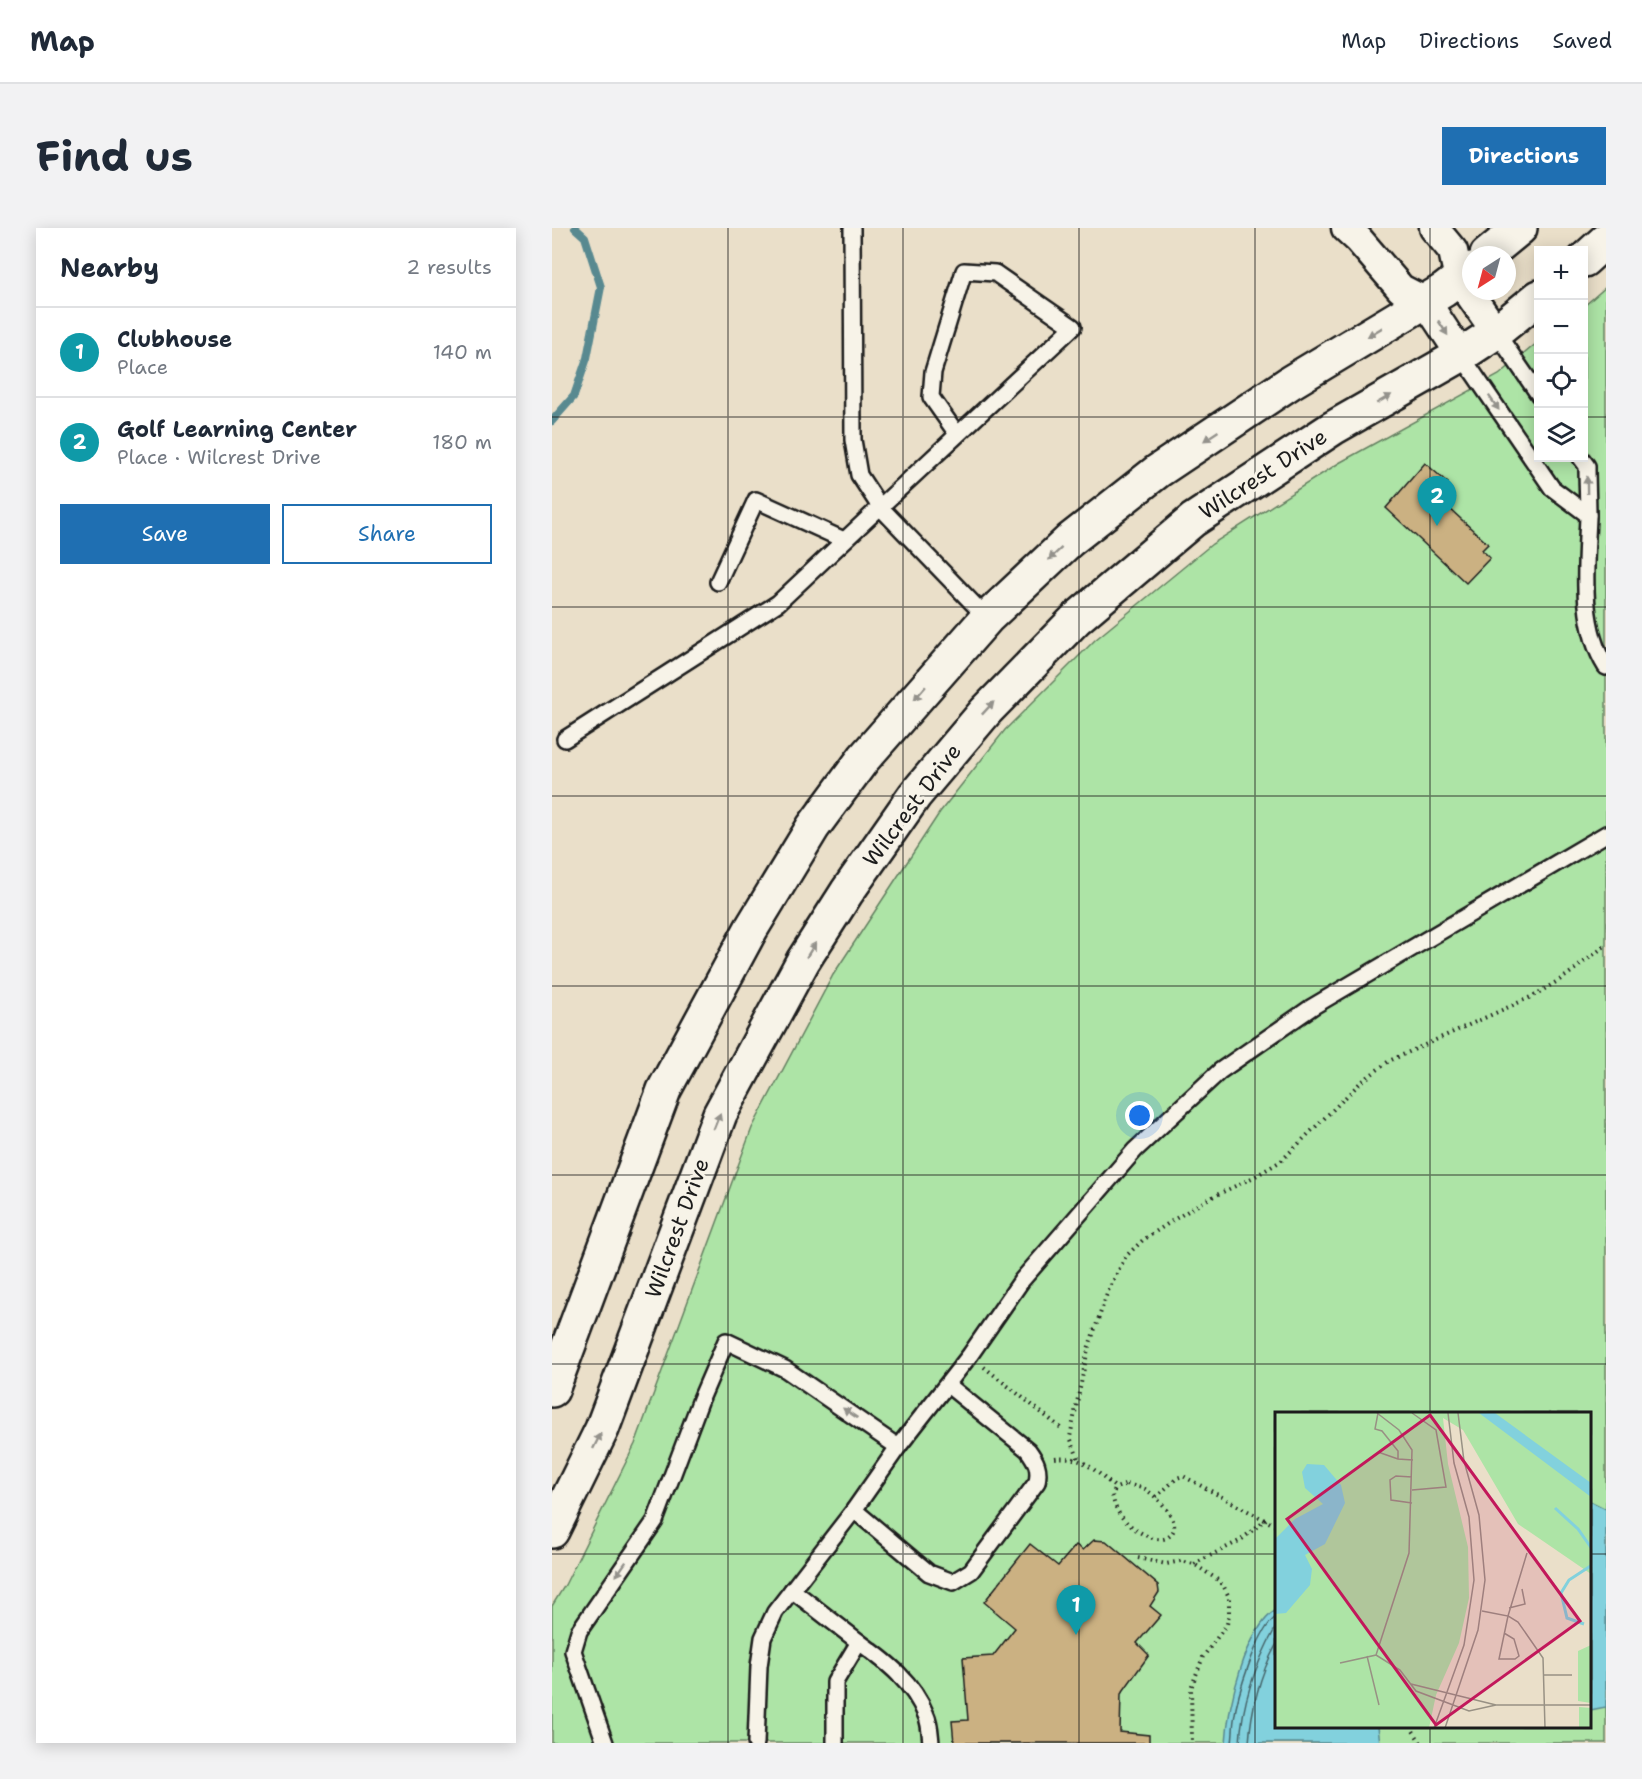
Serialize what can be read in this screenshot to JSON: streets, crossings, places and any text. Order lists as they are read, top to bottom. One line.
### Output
{"streets":{"main road":["Wilcrest Drive"]},"north":"bottom left","page":{"header":"Map","nav":["Map","Directions","Saved"],"buttons":["Directions",["Save","Share"]],"title":"Find us","heading":["Nearby","2 results"],"map_buttons":["+","−"],"list":[{"mark":"1","name":"Clubhouse","note":"Place","value":"140 m"},{"mark":"2","name":"Golf Learning Center","note":"Place · Wilcrest Drive","value":"180 m"}],"pins":["2","1"]}}
